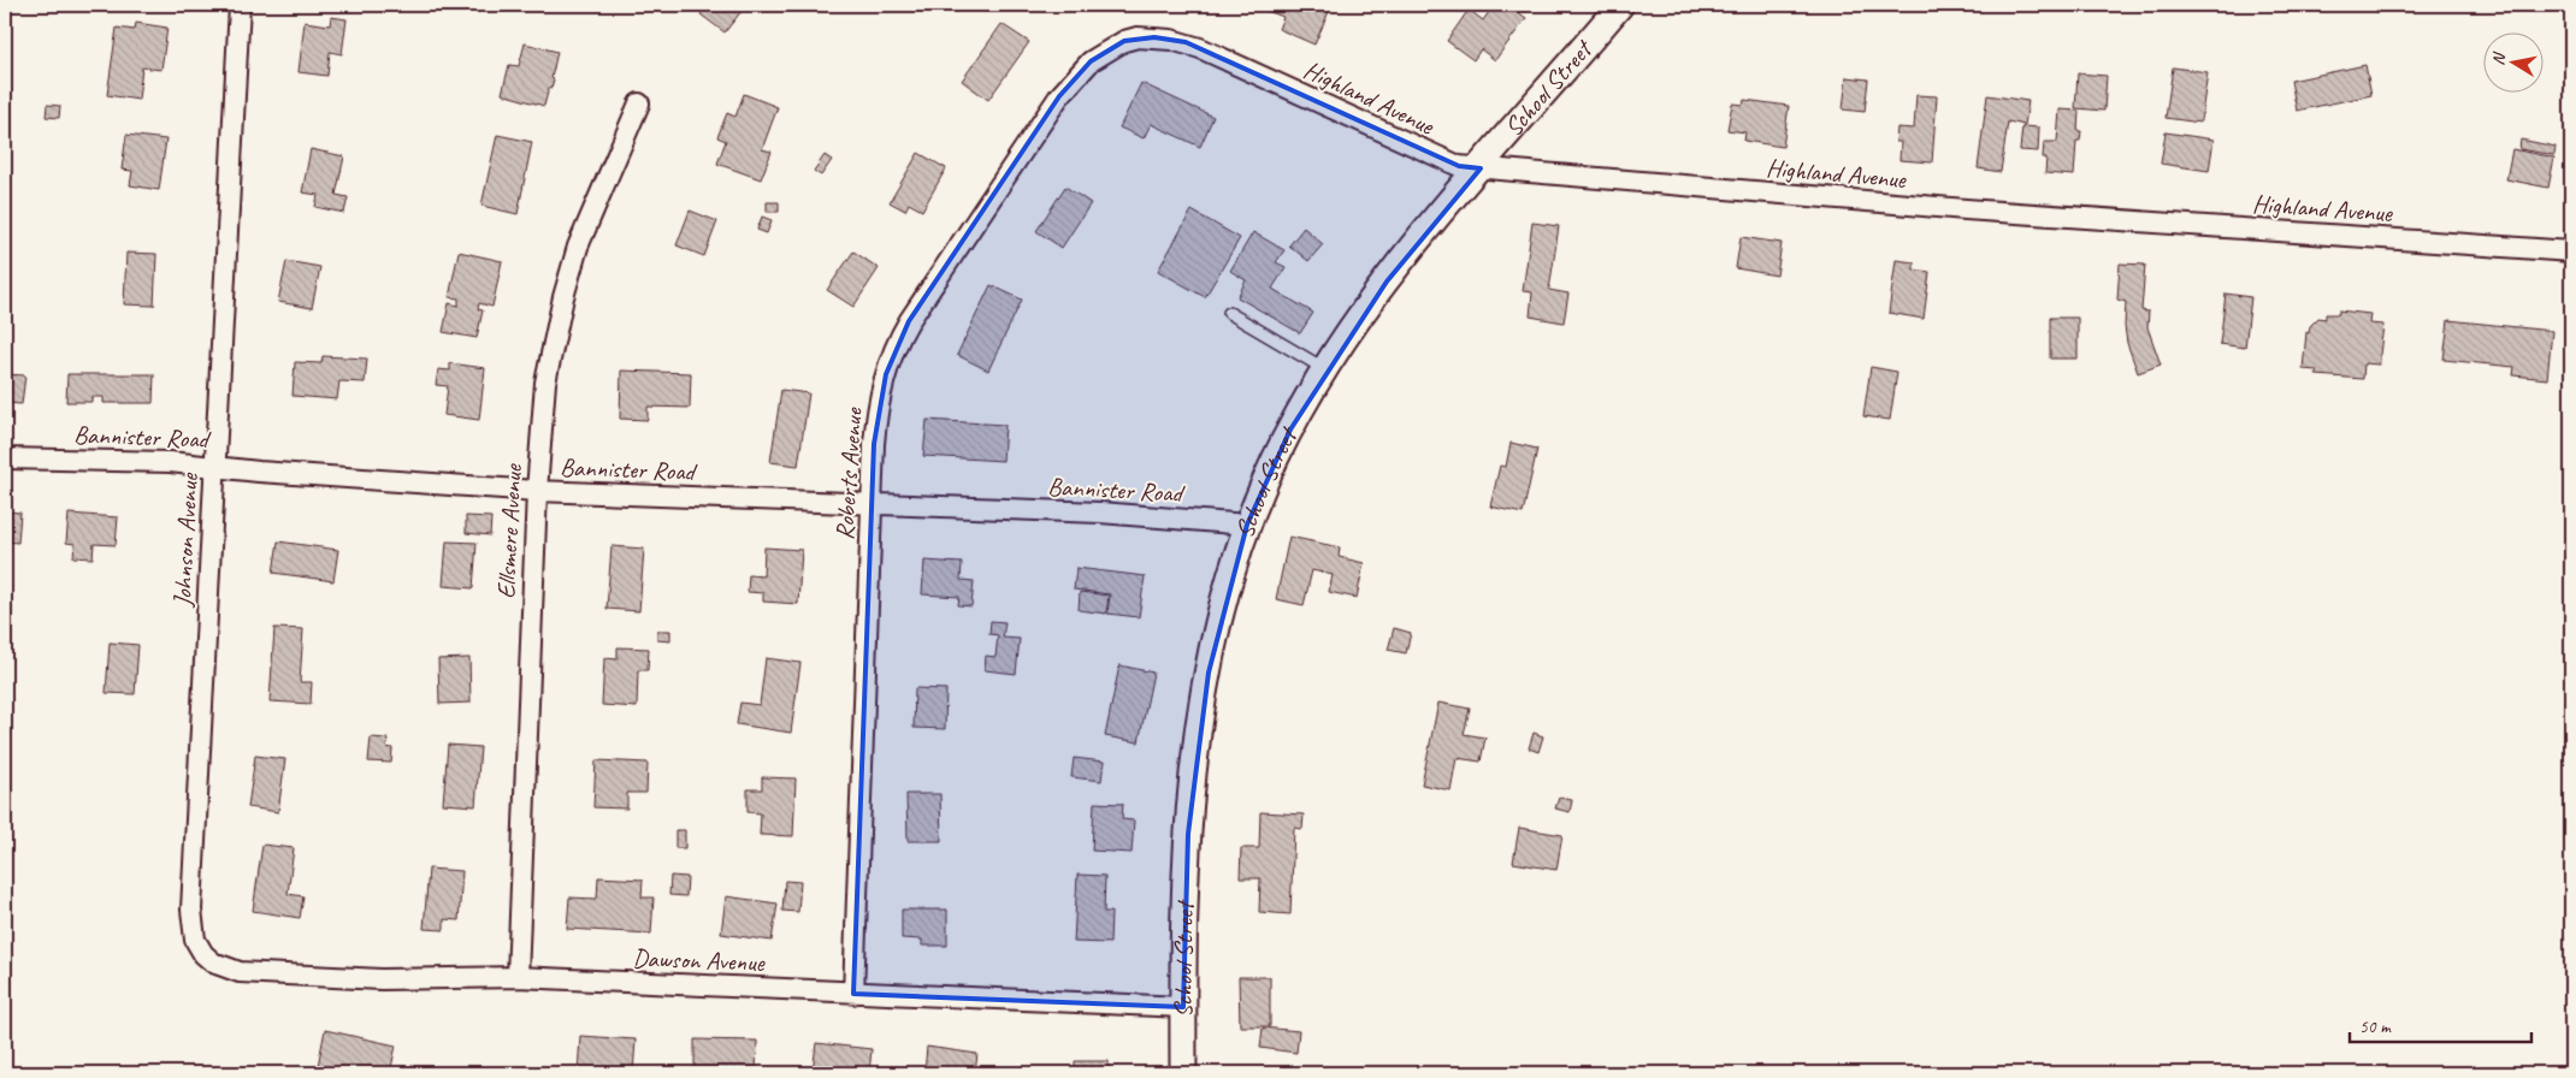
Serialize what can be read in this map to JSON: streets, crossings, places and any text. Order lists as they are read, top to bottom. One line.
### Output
{"streets":{"street":["School Street","Highland Avenue","Bannister Road","Roberts Avenue","Ellsmere Avenue","Johnson Avenue","Dawson Avenue"]},"crossings":[["School Street","Highland Avenue"],["School Street","Bannister Road"],["School Street","Dawson Avenue"],["Highland Avenue","Roberts Avenue"],["Bannister Road","Roberts Avenue"],["Bannister Road","Ellsmere Avenue"],["Bannister Road","Johnson Avenue"],["Roberts Avenue","Dawson Avenue"],["Ellsmere Avenue","Dawson Avenue"],["Johnson Avenue","Dawson Avenue"]],"scale_bar":"50 m","north":"left"}
